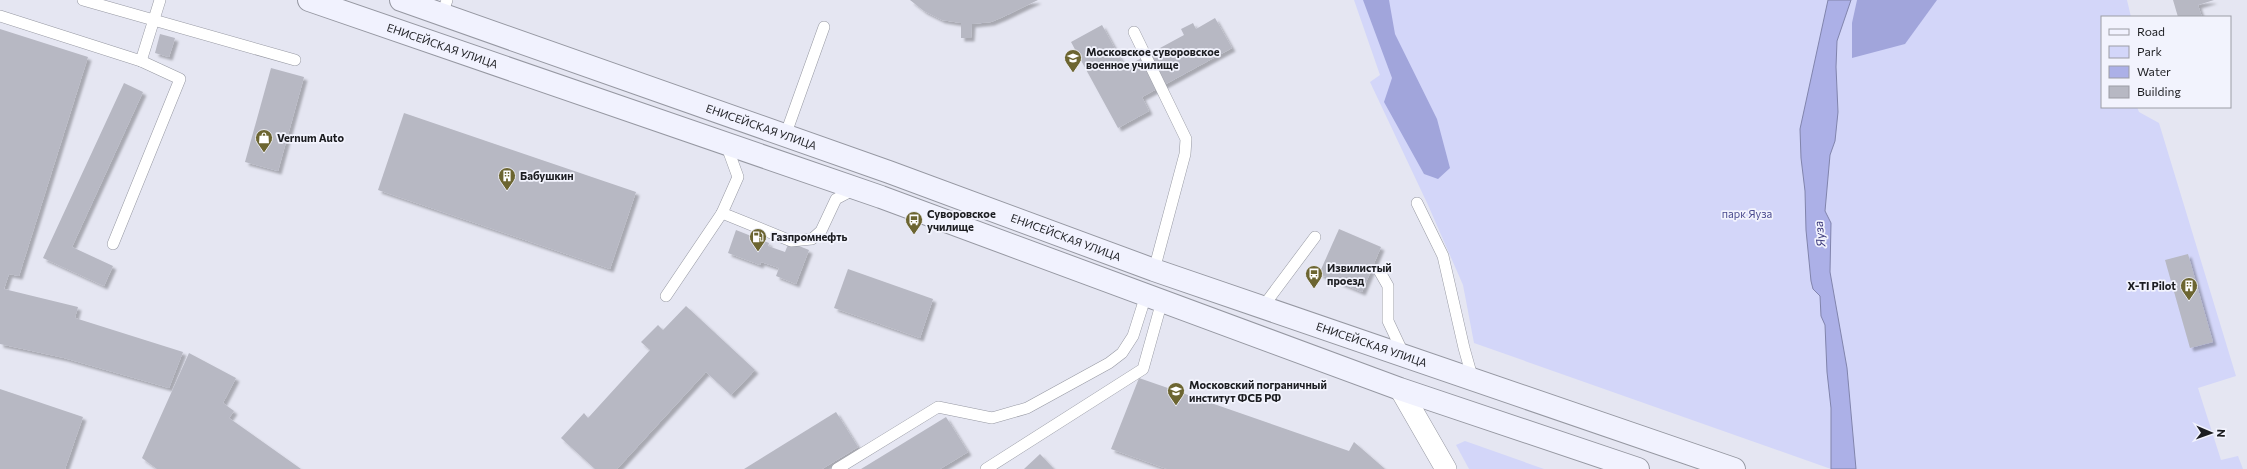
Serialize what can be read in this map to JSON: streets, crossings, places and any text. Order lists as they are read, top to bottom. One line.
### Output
{"streets":{"main road":["ЕНИСЕЙСКАЯ УЛИЦА"]},"water":["Яуза"],"parks":["парк Яуза"],"places":{"school or university":["Московское суворовское военное училище","Московский пограничный институт ФСБ РФ"],"shop":["Vernum Auto"],"building":["Бабушкин","X-TI Pilot"],"bus stop":["Суворовское училище","Извилистый проезд"],"fuel station":["Газпромнефть"]},"legend":["Road","Park","Water","Building"],"north":"right"}
